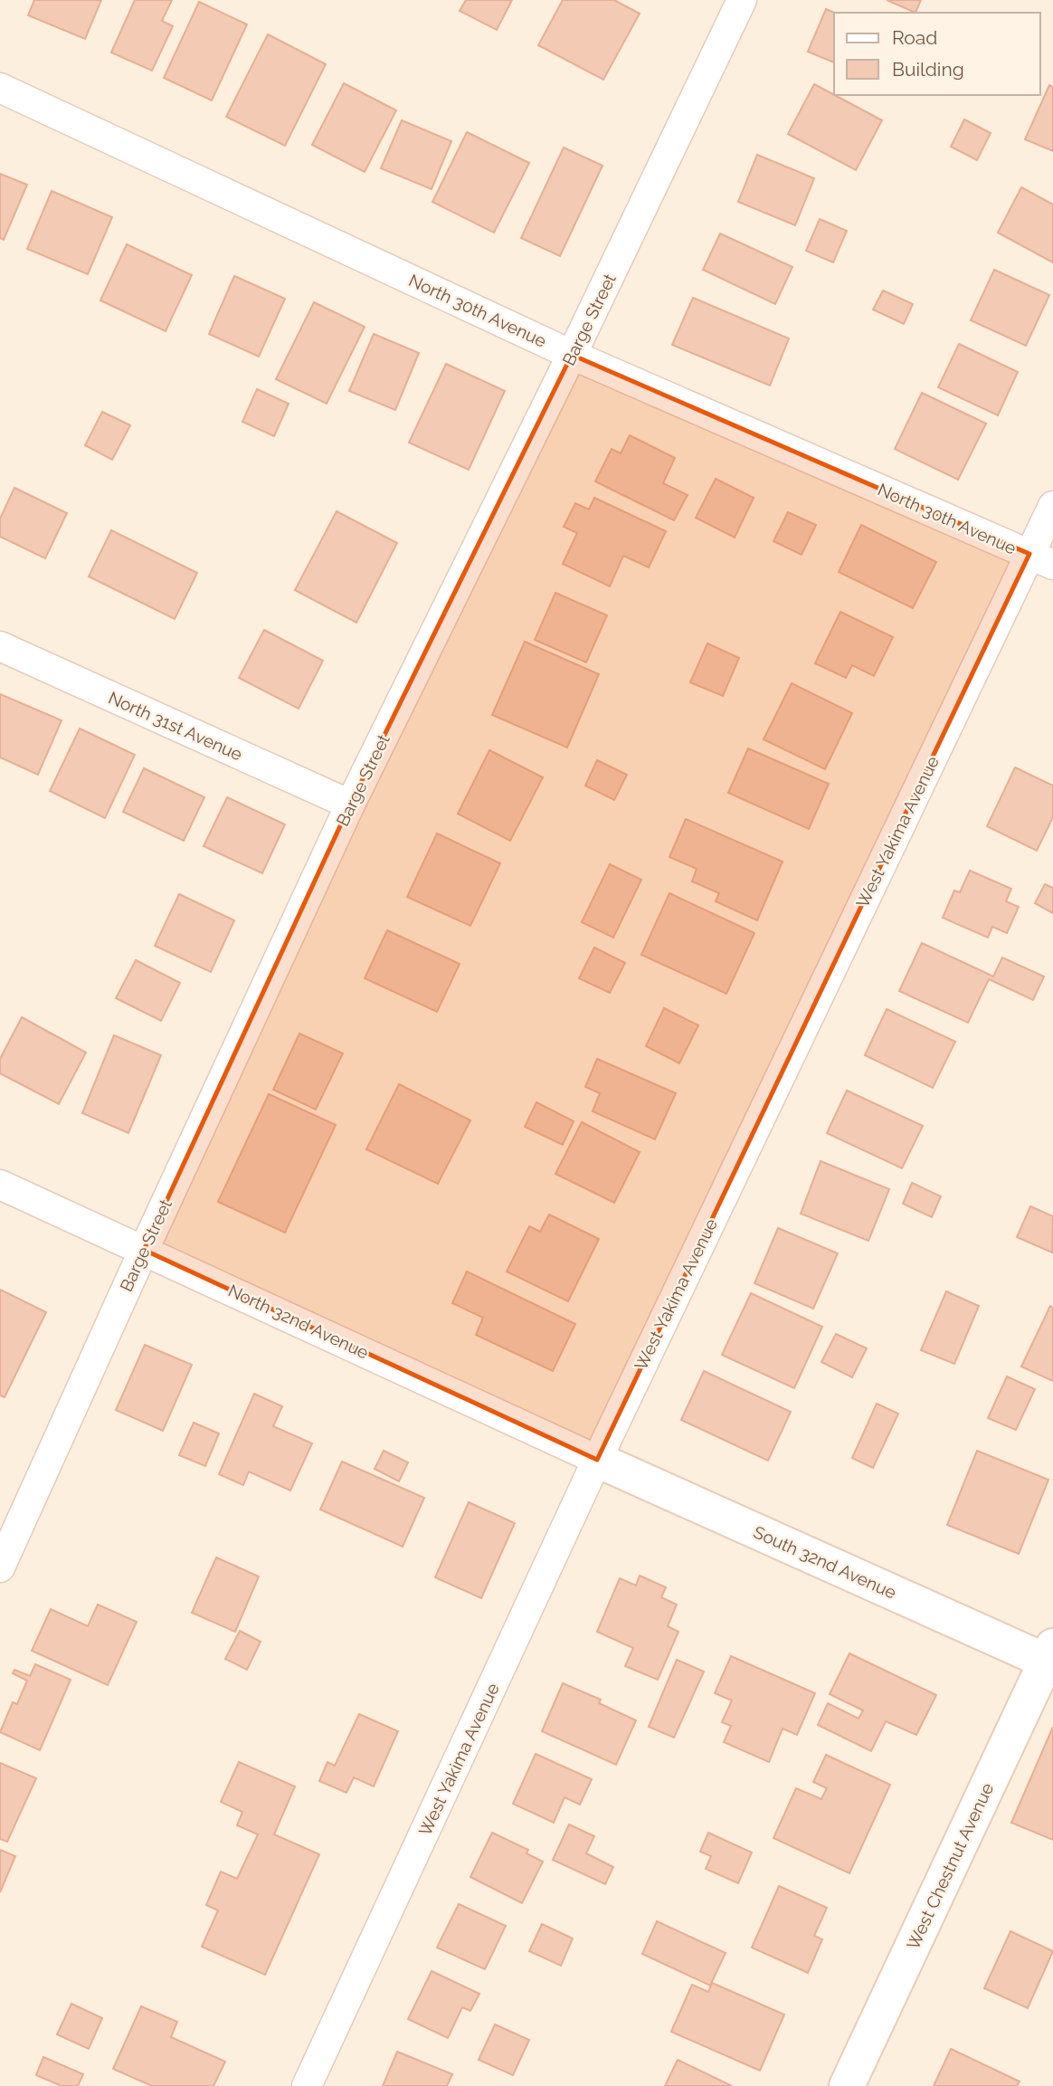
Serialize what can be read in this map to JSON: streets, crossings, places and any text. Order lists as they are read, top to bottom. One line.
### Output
{"streets":{"street":["North 30th Avenue","Barge Street","North 31st Avenue","West Yakima Avenue","North 32nd Avenue","South 32nd Avenue","West Chestnut Avenue"]},"crossings":[["North 30th Avenue","Barge Street"],["North 30th Avenue","West Yakima Avenue"],["Barge Street","North 31st Avenue"],["Barge Street","North 32nd Avenue"],["West Yakima Avenue","North 32nd Avenue"],["West Yakima Avenue","South 32nd Avenue"],["North 32nd Avenue","South 32nd Avenue"],["South 32nd Avenue","West Chestnut Avenue"]],"legend":["Road","Building"]}
